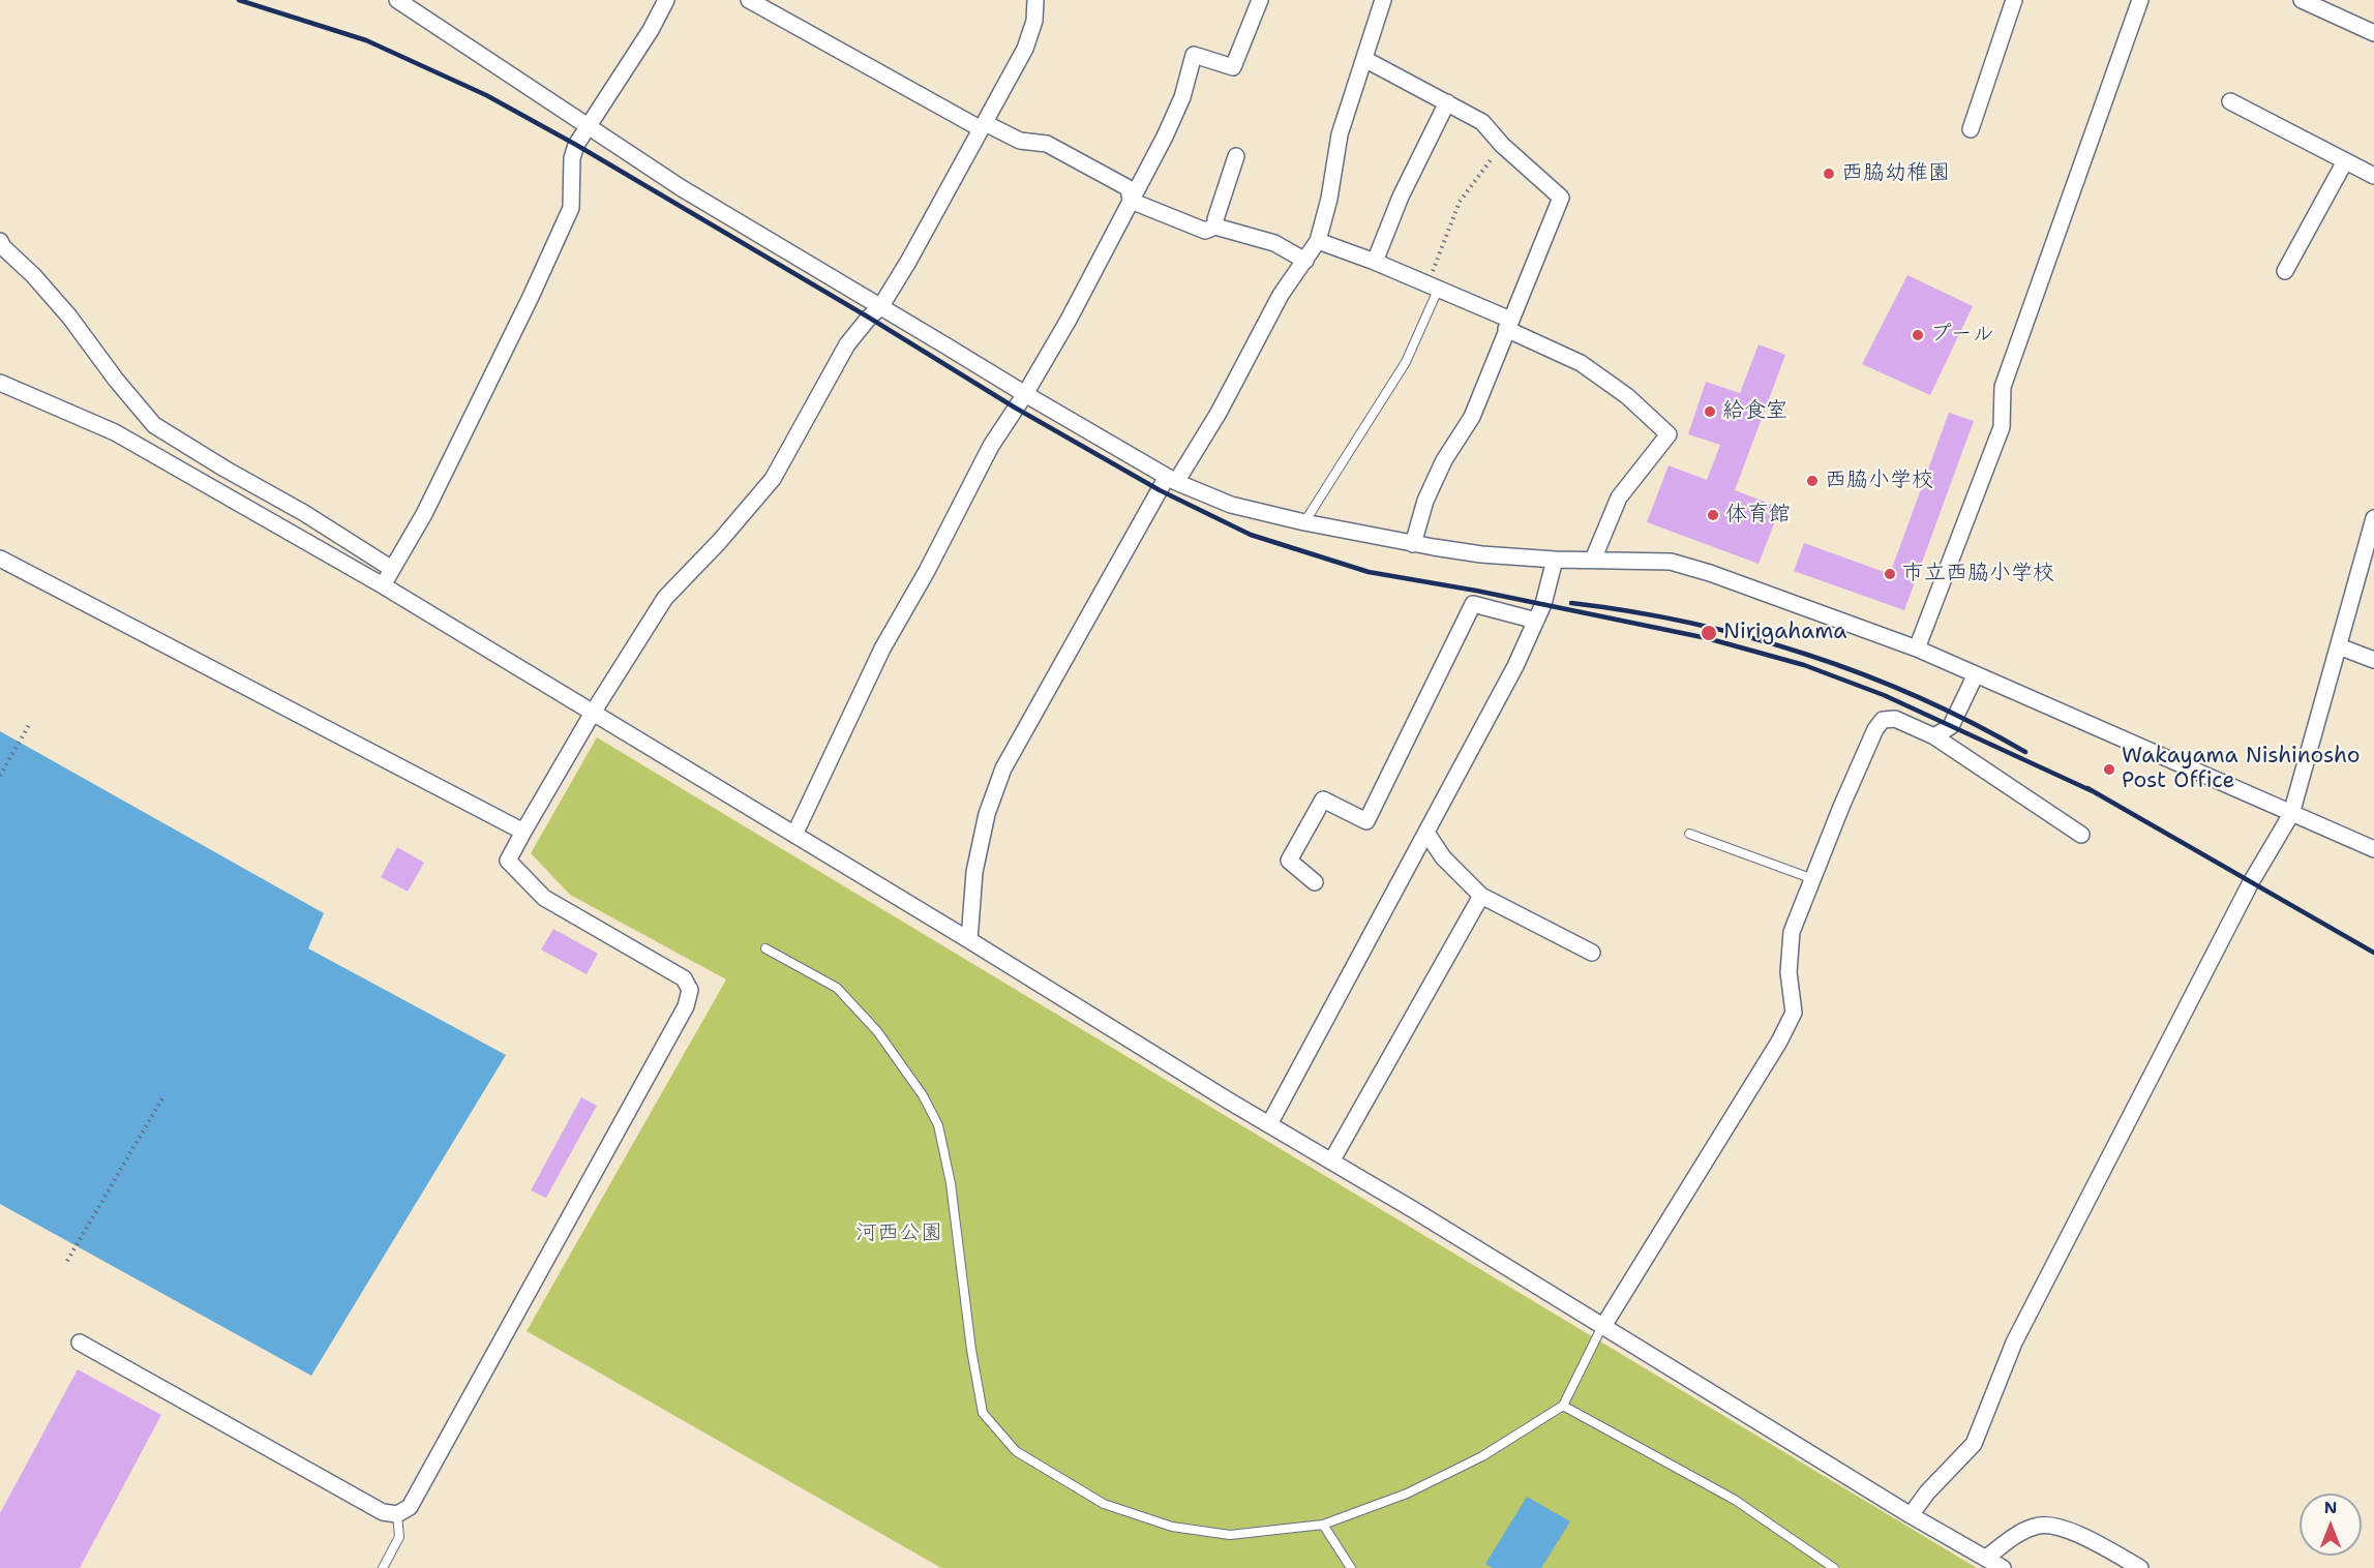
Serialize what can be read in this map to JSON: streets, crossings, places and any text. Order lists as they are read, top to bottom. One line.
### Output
{"parks":["河西公園"],"places":["西脇幼稚園","プール","給食室","西脇小学校","体育館","市立西脇小学校","Nirigahama","Wakayama Nishinosho Post Office"],"north":"top"}
